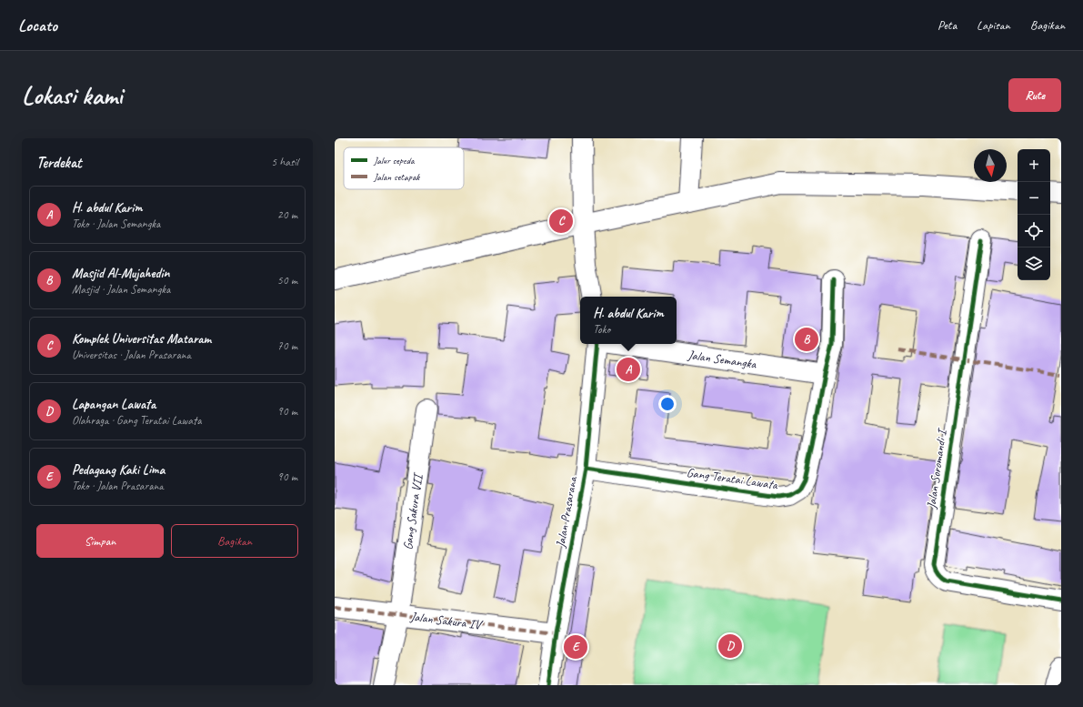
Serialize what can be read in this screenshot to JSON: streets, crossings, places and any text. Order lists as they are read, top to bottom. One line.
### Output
{"streets":{"street":["Jalan Semangka","Jalan Soromandi I","Gang Teratai Lawata","Gang Sakura VII","Jalan Prasarana","Jalan Sakura IV"]},"crossings":[["Jalan Semangka","Gang Teratai Lawata"],["Gang Teratai Lawata","Jalan Prasarana"],["Gang Sakura VII","Jalan Sakura IV"],["Jalan Prasarana","Jalan Sakura IV"]],"legend":["Jalur sepeda","Jalan setapak"],"north":"bottom","page":{"header":"Locato","nav":["Peta","Lapisan","Bagikan"],"buttons":["Rute",["Simpan","Bagikan"]],"title":"Lokasi kami","heading":["Terdekat","5 hasil"],"map_buttons":["+","−"],"list":[{"mark":"A","name":"H. abdul Karim","note":"Toko · Jalan Semangka","value":"20 m"},{"mark":"B","name":"Masjid Al-Mujahedin","note":"Masjid · Jalan Semangka","value":"50 m"},{"mark":"C","name":"Komplek Universitas Mataram","note":"Universitas · Jalan Prasarana","value":"70 m"},{"mark":"D","name":"Lapangan Lawata","note":"Olahraga · Gang Teratai Lawata","value":"90 m"},{"mark":"E","name":"Pedagang Kaki Lima","note":"Toko · Jalan Prasarana","value":"90 m"}],"pins":["C","B","A","D","E"],"popup":["H. abdul Karim","Toko"]}}
